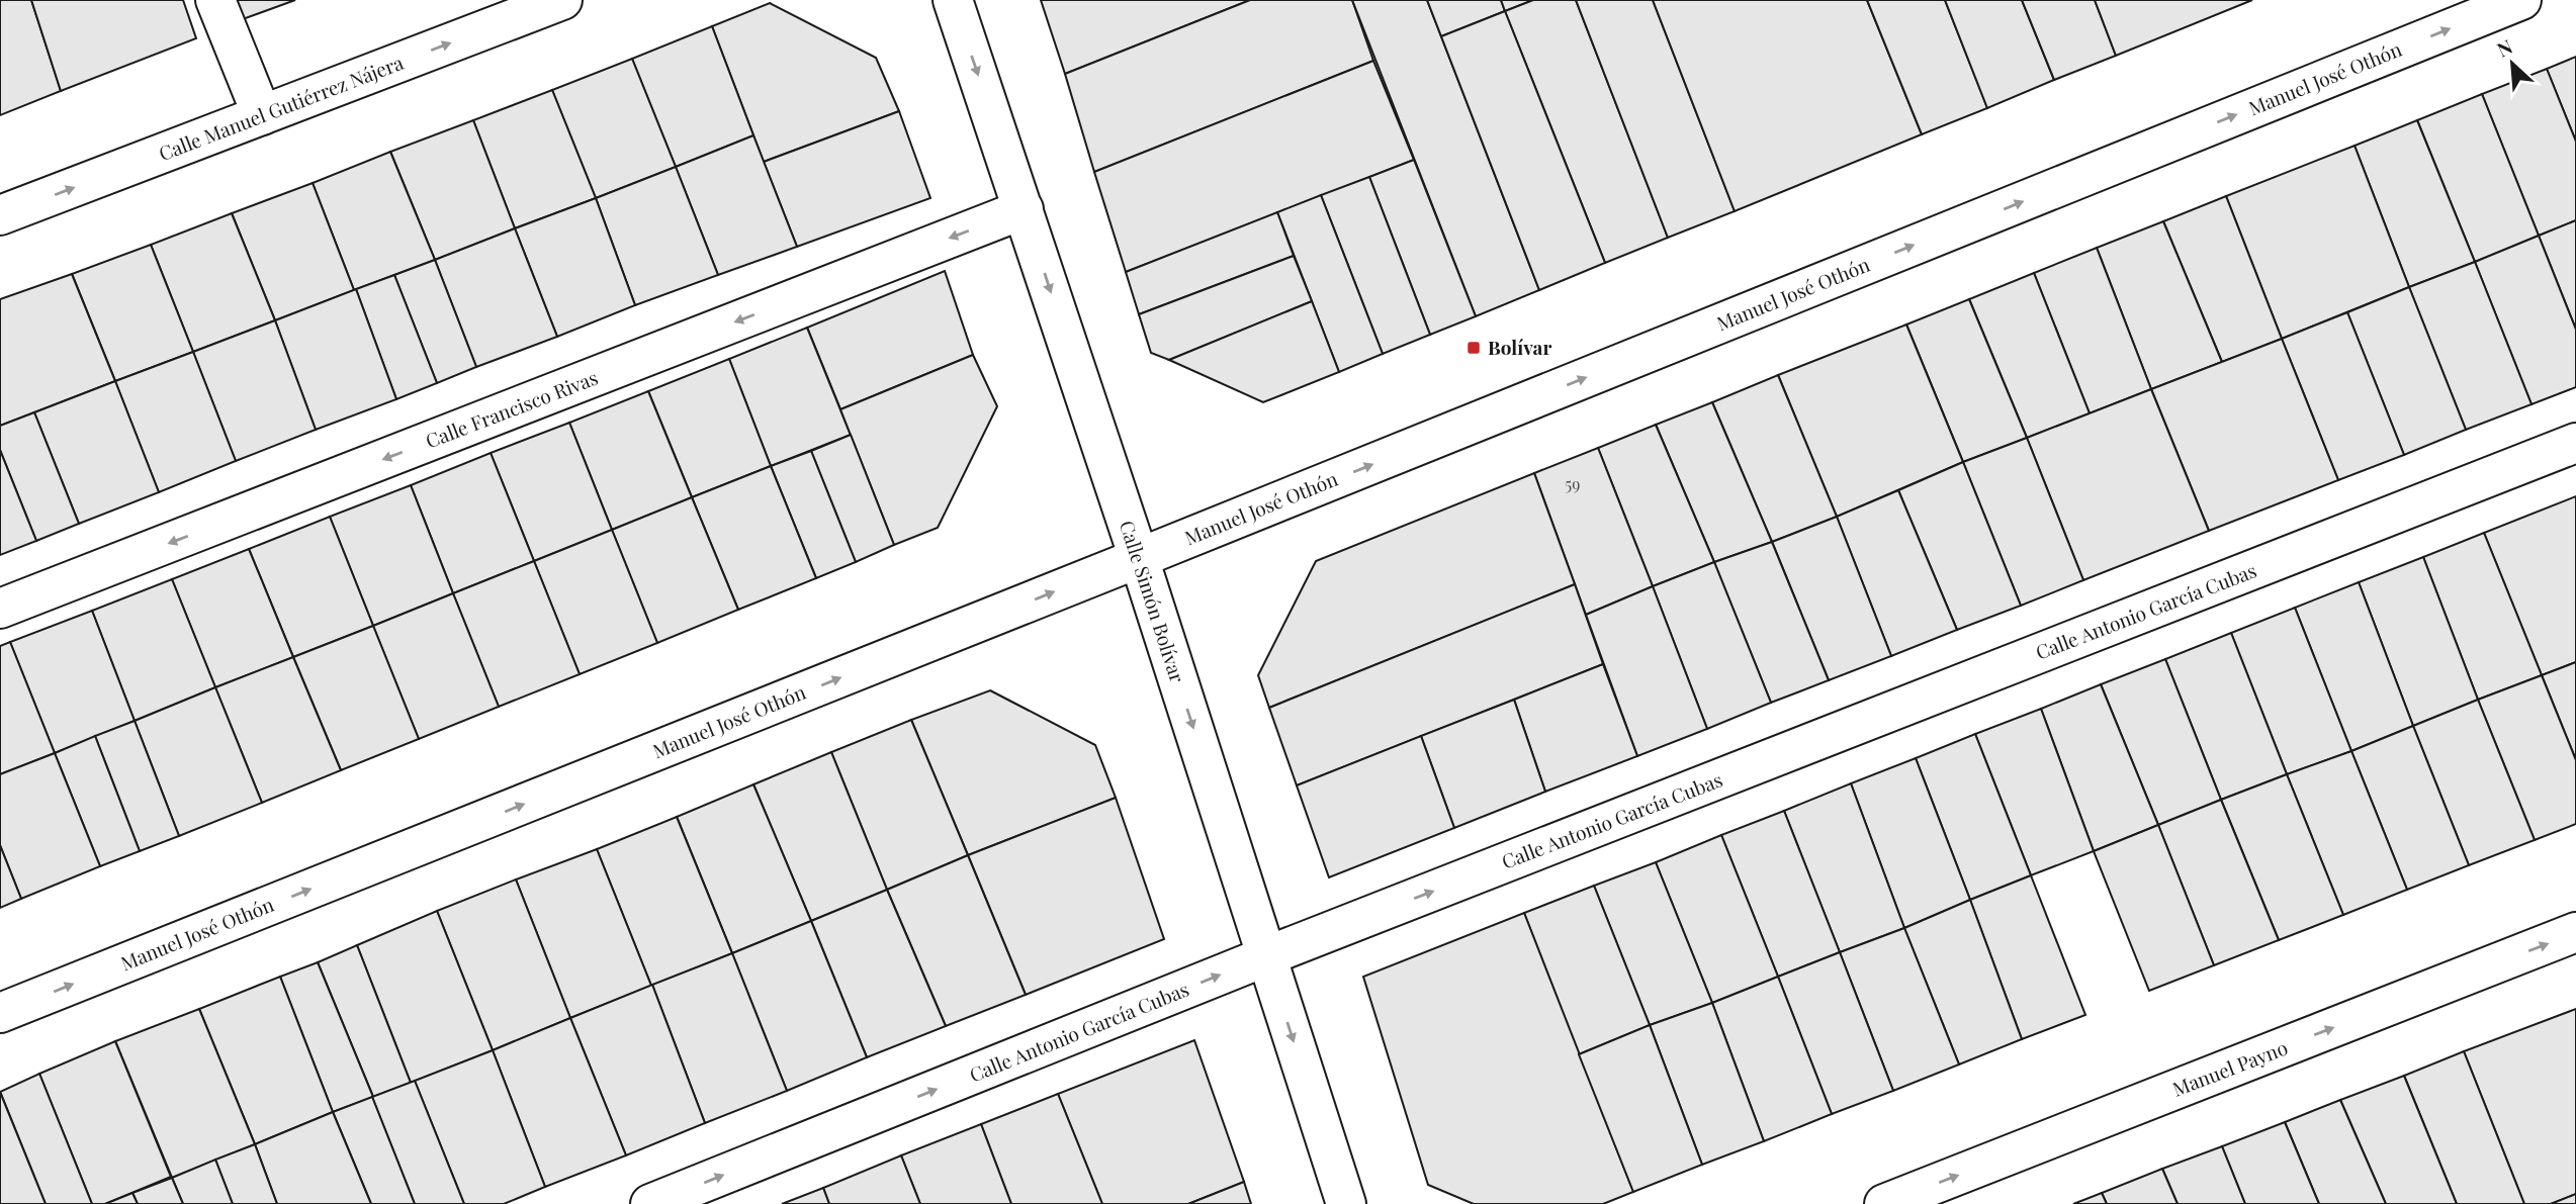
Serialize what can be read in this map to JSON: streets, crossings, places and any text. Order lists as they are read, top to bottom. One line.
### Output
{"streets":{"street":["Manuel José Othón","Calle Manuel Gutiérrez Nájera","Calle Francisco Rivas","Calle Simón Bolívar","Calle Antonio García Cubas","Manuel Payno"]},"crossings":[["Manuel José Othón","Calle Simón Bolívar"],["Calle Francisco Rivas","Calle Simón Bolívar"],["Calle Simón Bolívar","Calle Antonio García Cubas"]],"one_way":["Manuel José Othón","Calle Manuel Gutiérrez Nájera","Calle Francisco Rivas","Calle Simón Bolívar","Calle Antonio García Cubas","Manuel Payno"],"places":{"transit":["Bolívar"]},"house_numbers":["59"],"north":"top left"}
